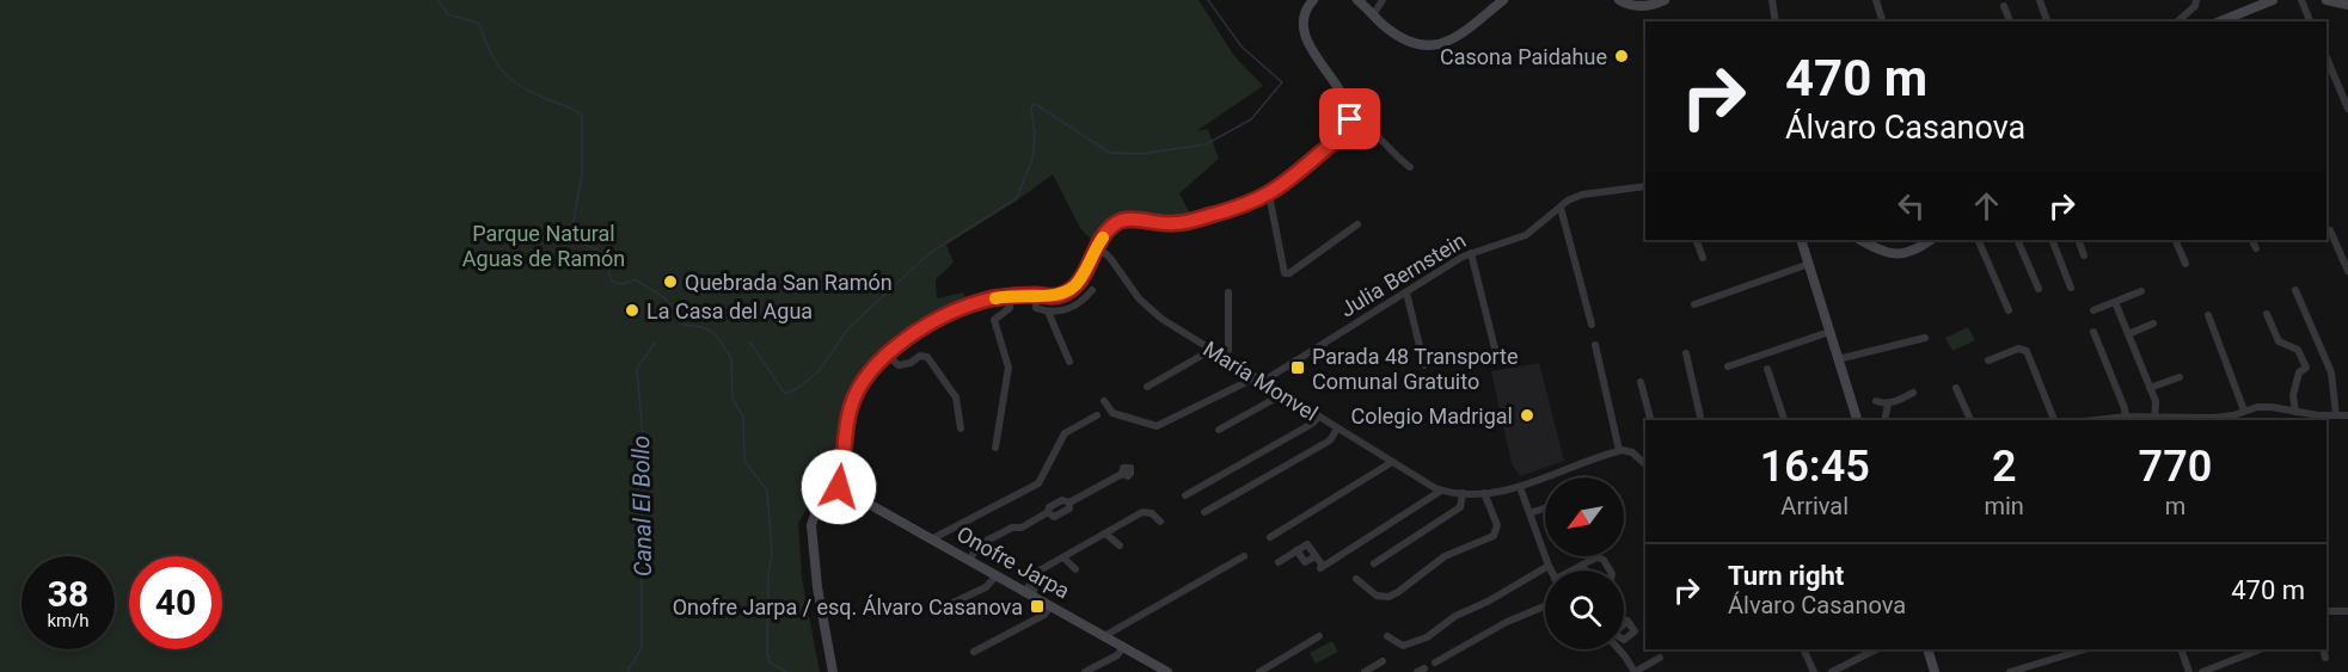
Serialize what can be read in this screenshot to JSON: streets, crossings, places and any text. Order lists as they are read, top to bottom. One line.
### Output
{"streets":{"street":["Julia Bernstein","María Monvel","Onofre Jarpa"]},"crossings":[["Julia Bernstein","María Monvel"]],"water":["Canal El Bollo"],"parks":["Parque Natural Aguas de Ramón"],"places":{"other":["Casona Paidahue","Quebrada San Ramón","La Casa del Agua","Colegio Madrigal"],"transit":["Parada 48 Transporte Comunal Gratuito","Onofre Jarpa / esq. Álvaro Casanova"]},"north":"bottom left","page":{"turn":["470 m","Álvaro Casanova"],"eta":["16:45","Arrival","2","min","770","m"],"list":[{"name":"Turn right","note":"Álvaro Casanova","value":"470 m"}],"speed":"38 km/h","limit":"40"}}
